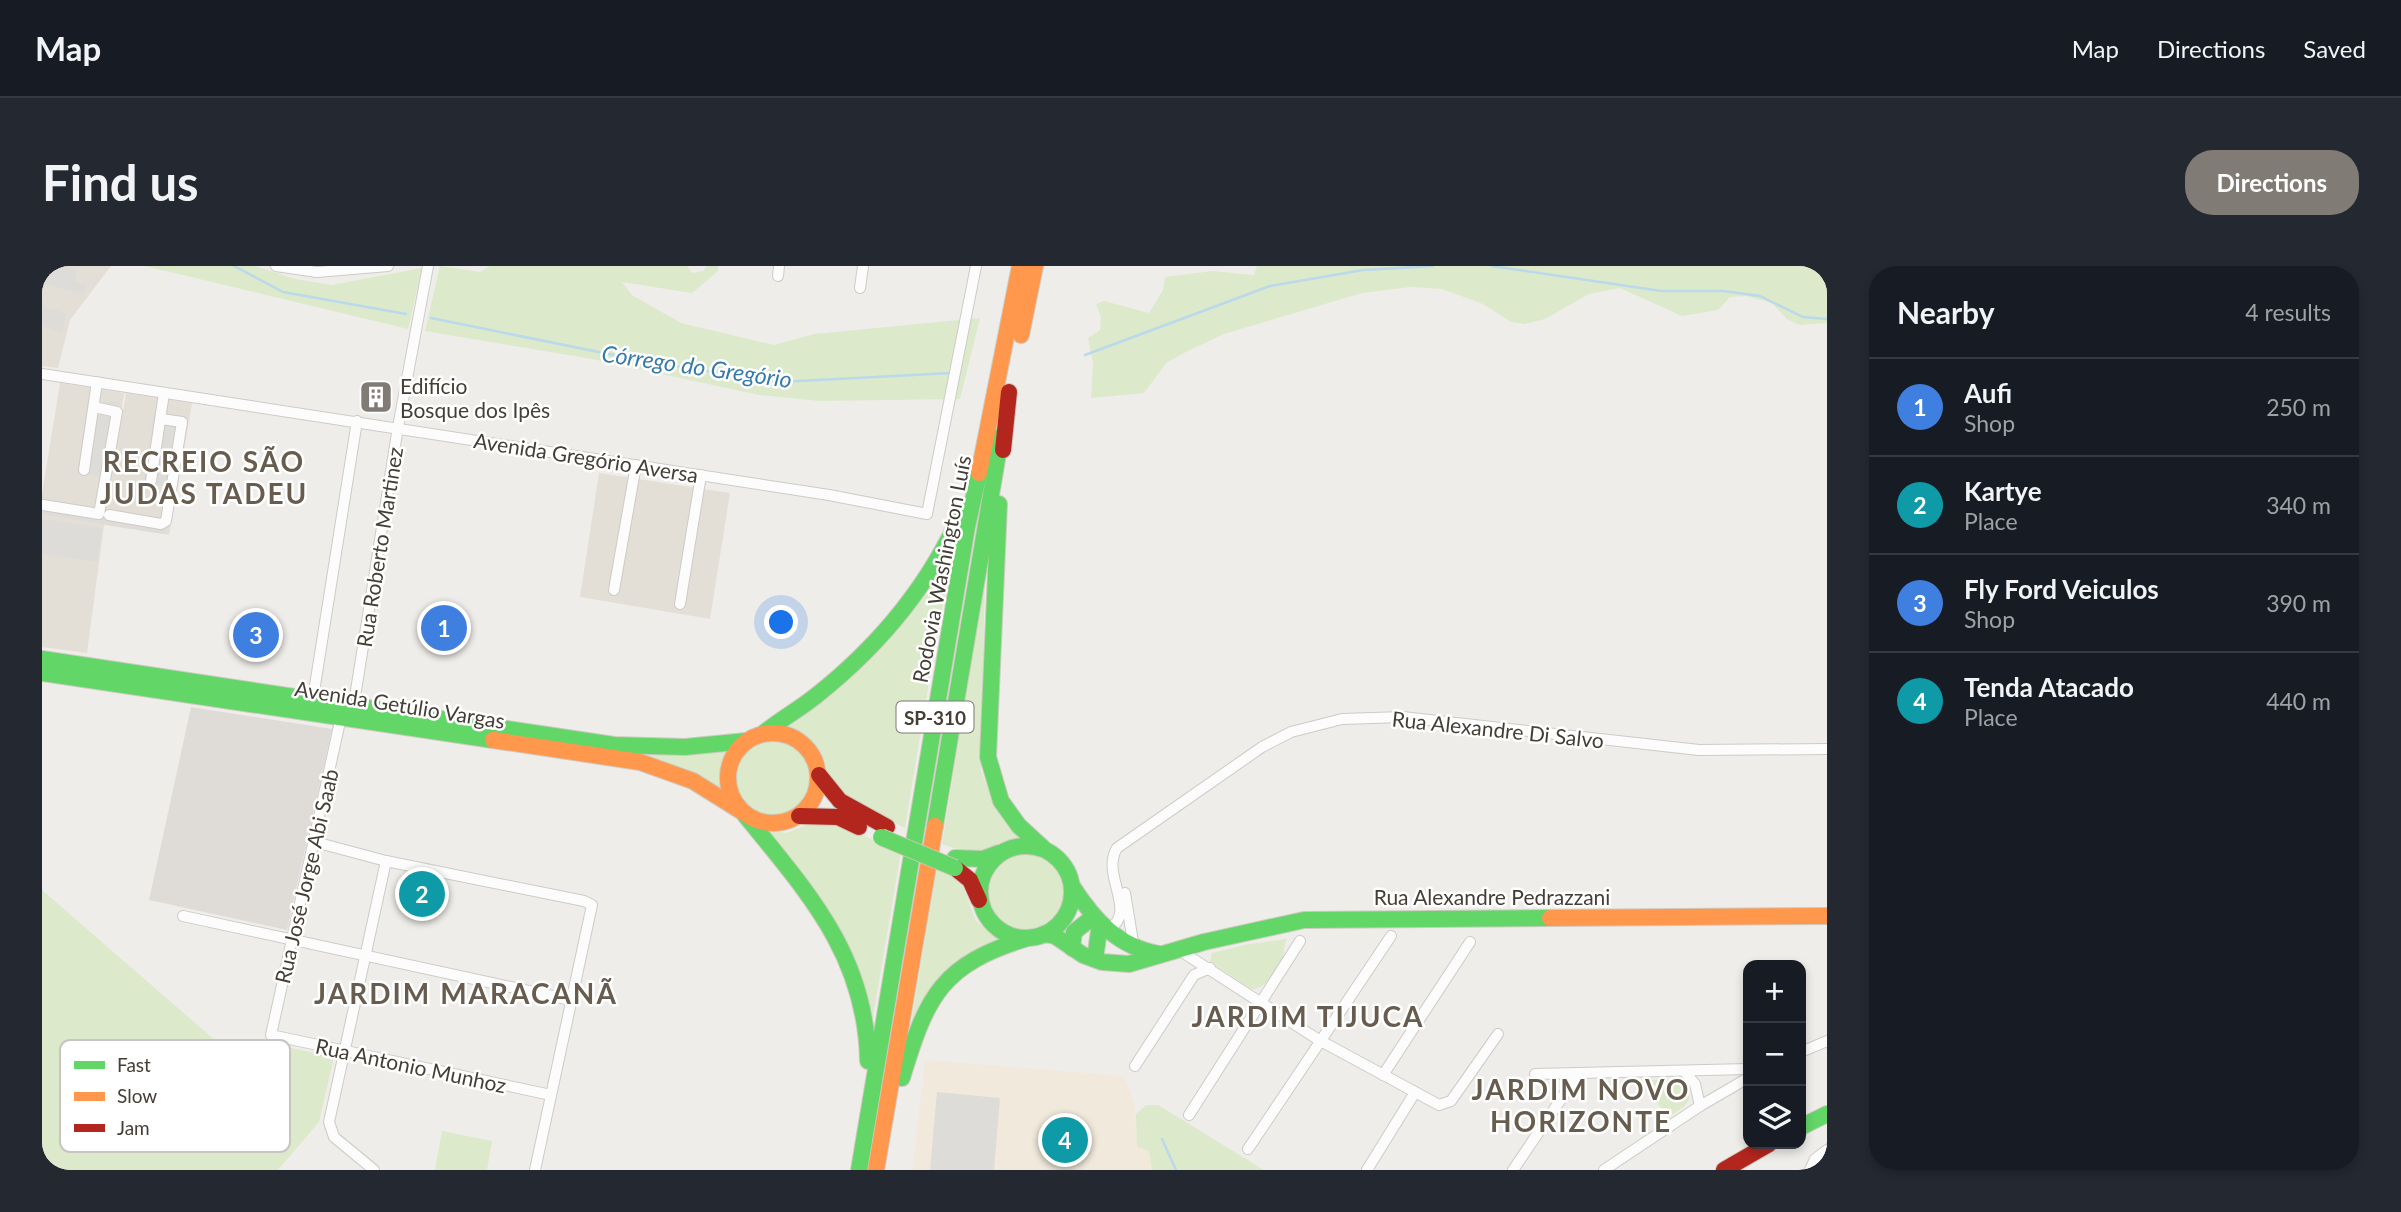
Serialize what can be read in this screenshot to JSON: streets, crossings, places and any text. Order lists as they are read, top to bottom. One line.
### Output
{"streets":{"main road":["Rodovia Washington Luís","Avenida Getúlio Vargas","SP-310","Rua Alexandre Pedrazzani"],"street":["Avenida Gregório Aversa","Rua Roberto Martinez","Rua Alexandre Di Salvo","Rua José Jorge Abi Saab","Rua Antonio Munhoz"]},"crossings":[["Avenida Gregório Aversa","Rua Roberto Martinez"],["Rua Roberto Martinez","Avenida Getúlio Vargas"],["Avenida Getúlio Vargas","Rua José Jorge Abi Saab"],["Rua José Jorge Abi Saab","Rua Antonio Munhoz"]],"districts":["RECREIO SÃO JUDAS TADEU","JARDIM MARACANÃ","JARDIM TIJUCA","JARDIM NOVO HORIZONTE"],"water":["Córrego do Gregório"],"places":{"building":["Edifício Bosque dos Ipês"]},"legend":["Fast","Slow","Jam"],"page":{"header":"Map","nav":["Map","Directions","Saved"],"buttons":"Directions","title":"Find us","heading":["Nearby","4 results"],"list":[{"mark":"1","name":"Aufi","note":"Shop","value":"250 m"},{"mark":"2","name":"Kartye","note":"Place","value":"340 m"},{"mark":"3","name":"Fly Ford Veiculos","note":"Shop","value":"390 m"},{"mark":"4","name":"Tenda Atacado","note":"Place","value":"440 m"}],"pins":["1","3","2","4"],"map_buttons":["+","−"]}}
